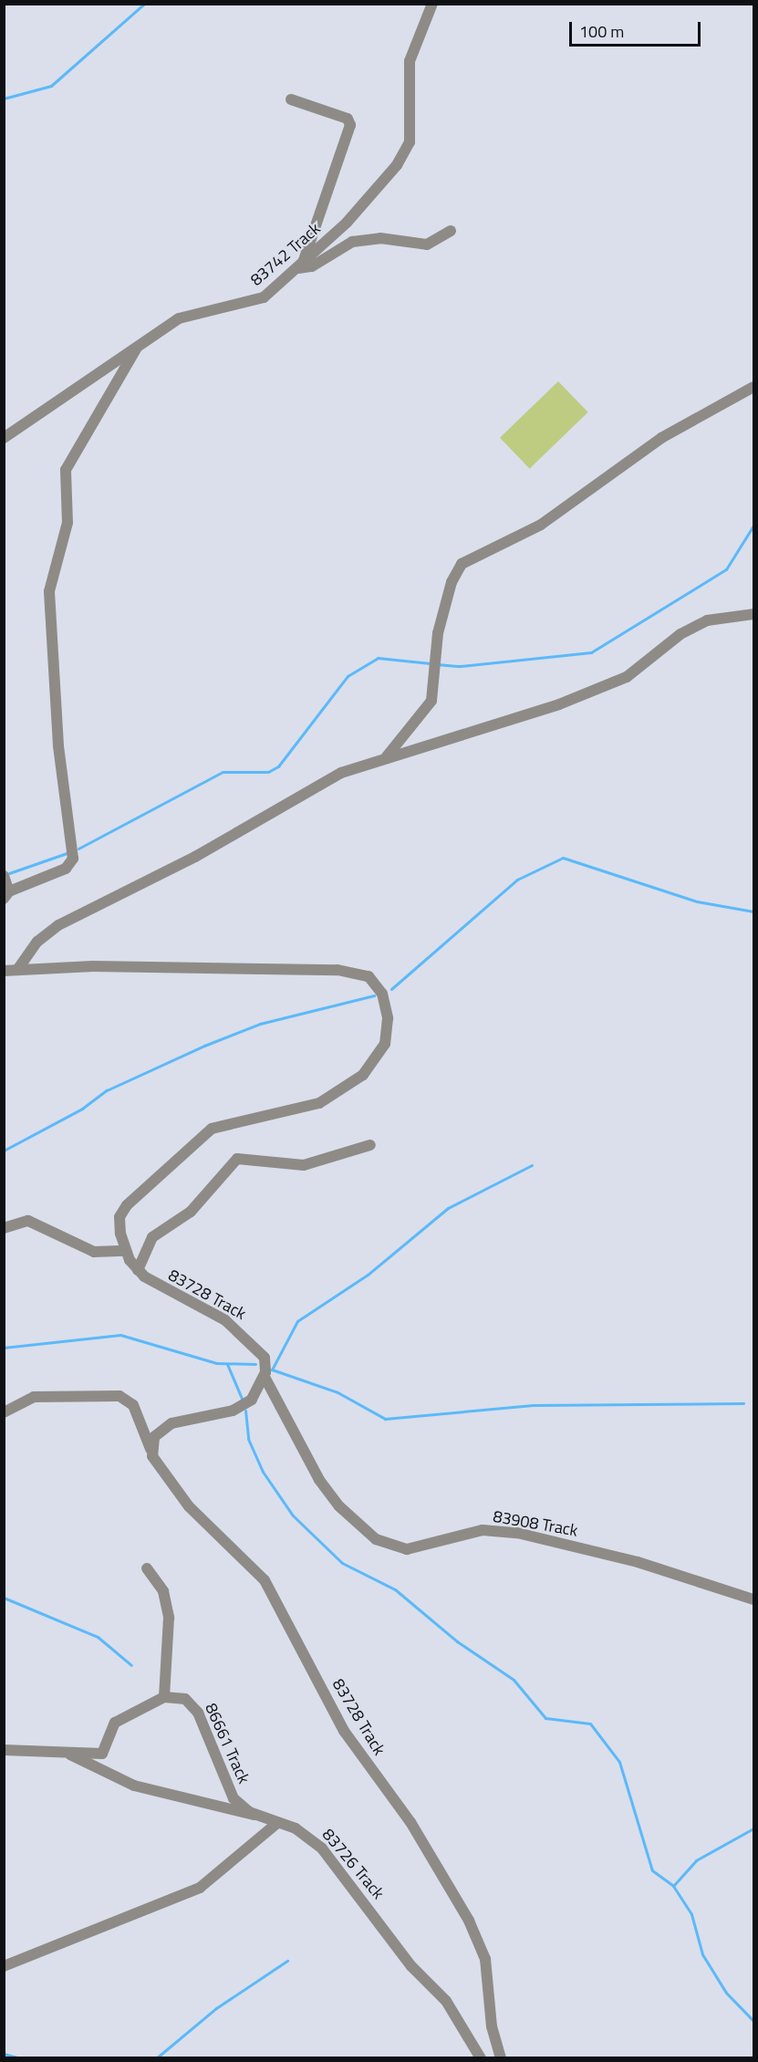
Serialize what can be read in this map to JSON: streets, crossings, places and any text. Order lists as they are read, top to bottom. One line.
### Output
{"streets":{"street":["83742 Track","83728 Track","83908 Track","86661 Track","83726 Track"]},"crossings":[["83728 Track","83908 Track"],["86661 Track","83726 Track"]],"scale_bar":"100 m"}
